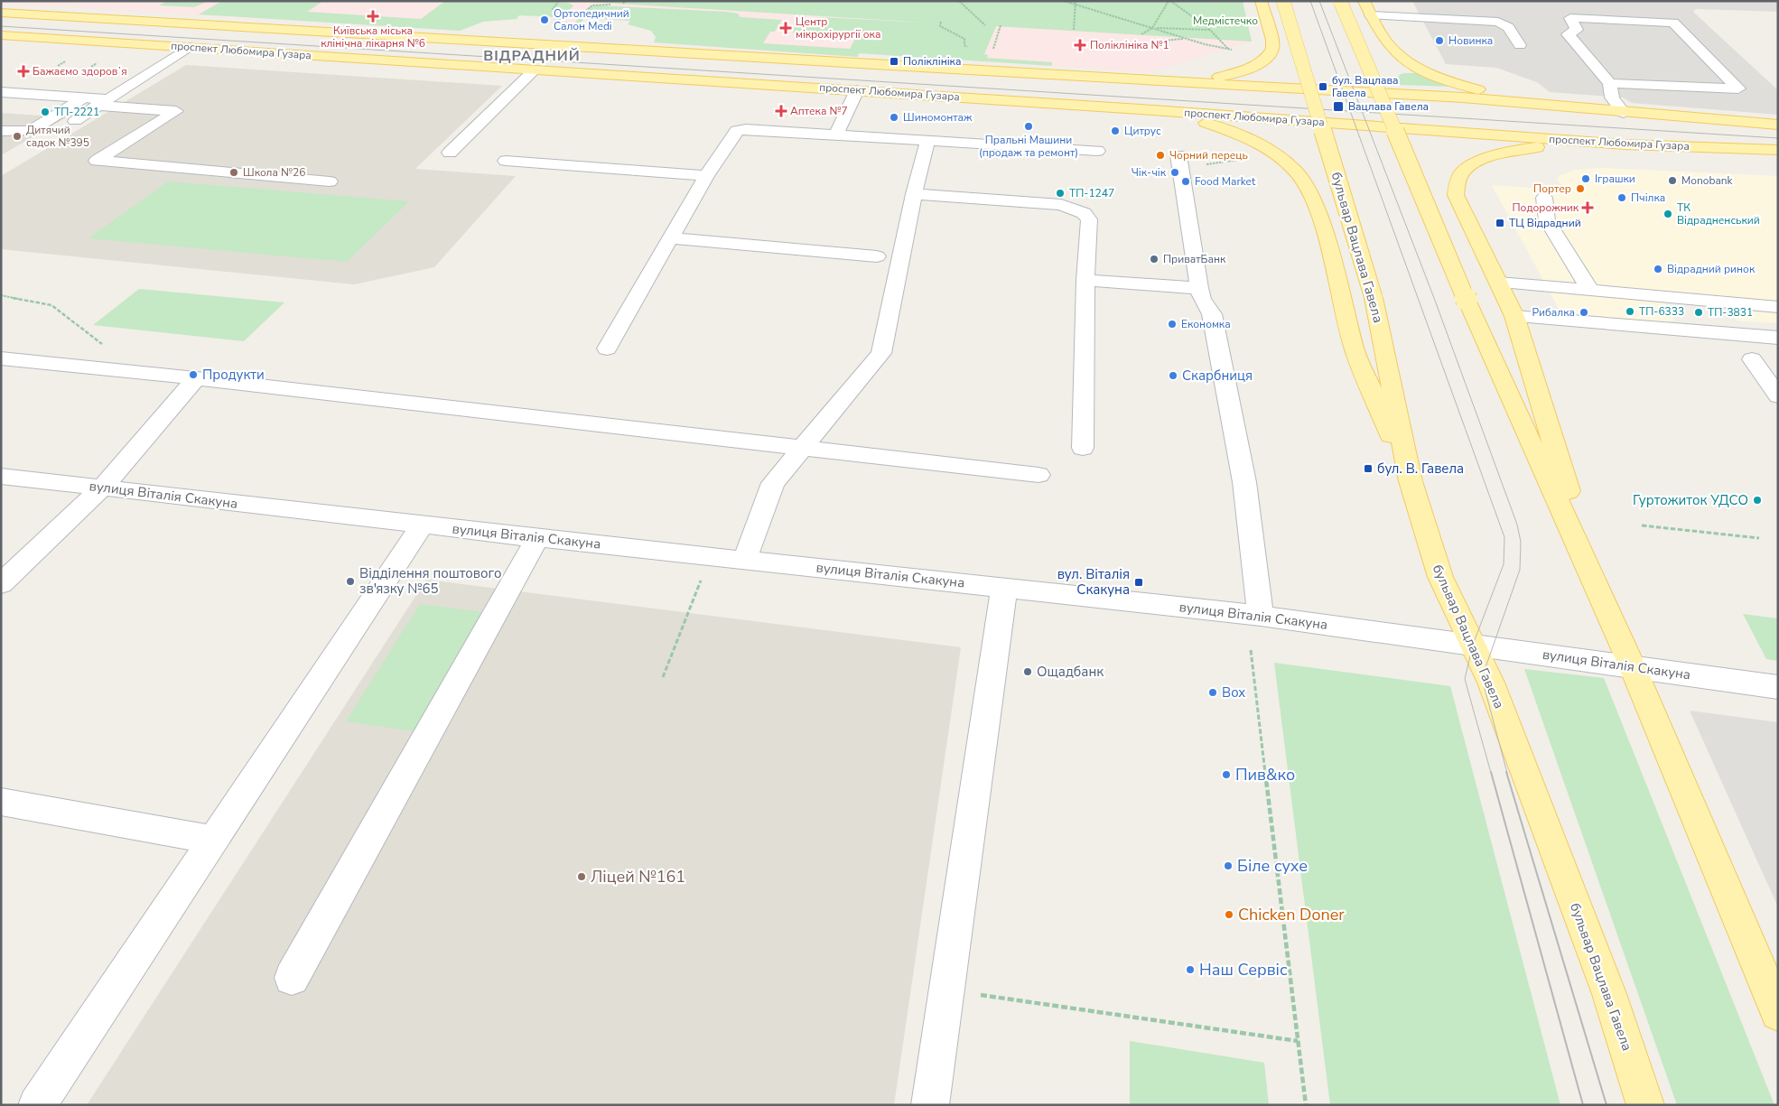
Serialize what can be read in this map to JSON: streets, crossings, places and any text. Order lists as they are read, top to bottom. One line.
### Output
{"streets":{"main road":["проспект Любомира Гузара","бульвар Вацлава Гавела"],"street":["вулиця Віталія Скакуна"]},"crossings":[["бульвар Вацлава Гавела","вулиця Віталія Скакуна"]],"districts":["ВІДРАДНИЙ"],"parks":["Медмістечко"],"places":{"health":["Київська міська клінічна лікарня №6","Центр мікрохірургії ока","Поліклініка №1","Бажаємо здоровʼя","Аптека №7","Подорожник"],"other":["Ортопедичний Салон Medi","Новинка","ТП-2221","Шиномонтаж","Пральні Машини (продаж та ремонт)","Цитрус","Дитячий садок №395","Чорний перець","Школа №26","Чік-чік","Іграшки","Monobank","Food Market","Портер","ТП-1247","Пчілка","ТК Відрадненський","ПриватБанк","Відрадний ринок","ТП-6333","Рибалка","ТП-3831","Економка","Продукти","Скарбниця","Гуртожиток УДСО","Відділення поштового зв'язку №65","Ощадбанк","Box","Пив&ко","Біле сухе","Ліцей №161","Chicken Doner","Наш Сервіс"],"transit":["Поліклініка","бул. Вацлава Гавела","Вацлава Гавела","ТЦ Відрадний","бул. В. Гавела","вул. Віталія Скакуна"]}}
